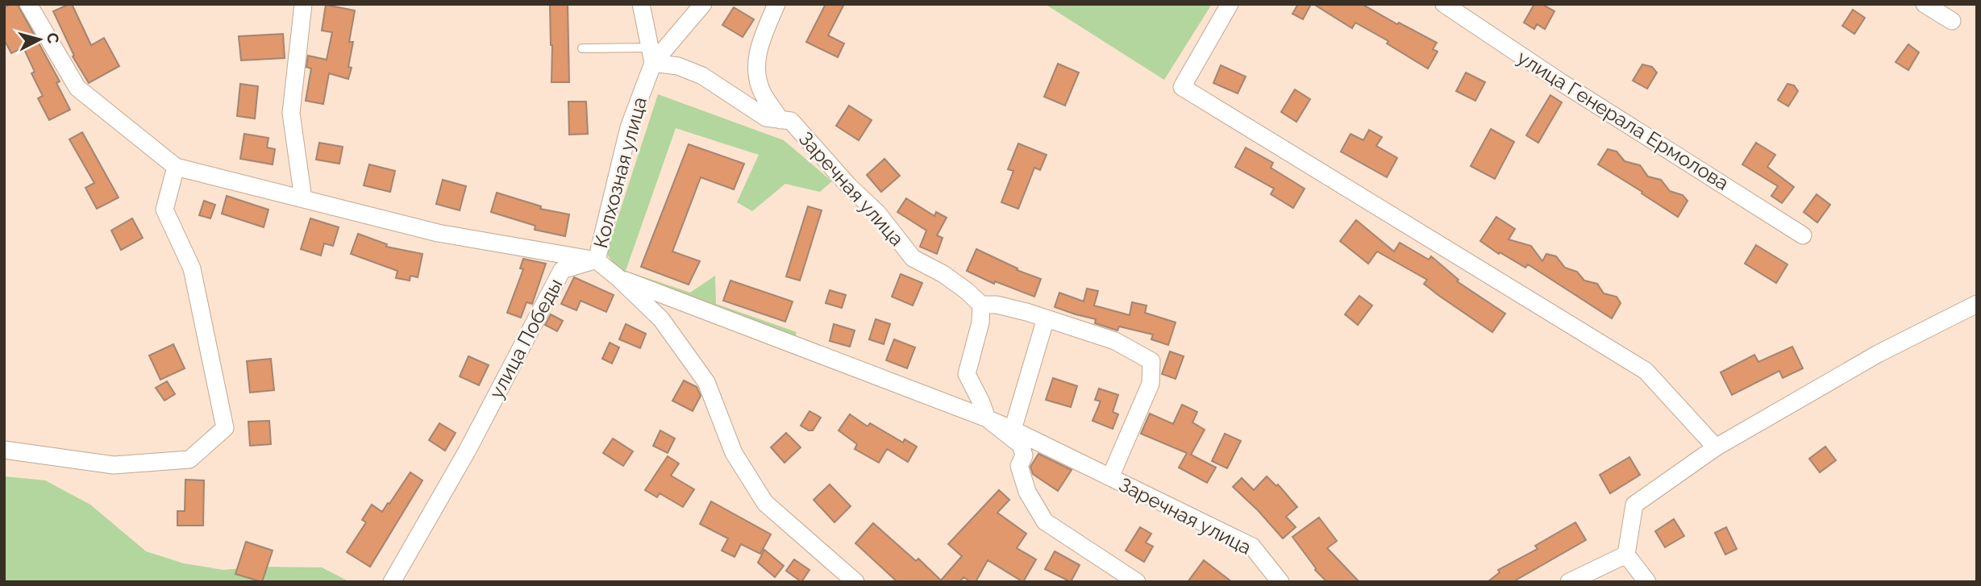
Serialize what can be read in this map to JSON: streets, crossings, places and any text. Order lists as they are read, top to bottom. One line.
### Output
{"streets":{"street":["улица Генерала Ермолова","Колхозная улица","Заречная улица","улица Победы"]},"crossings":[["Колхозная улица","Заречная улица"],["Колхозная улица","улица Победы"],["Заречная улица","улица Победы"]],"north":"right"}
